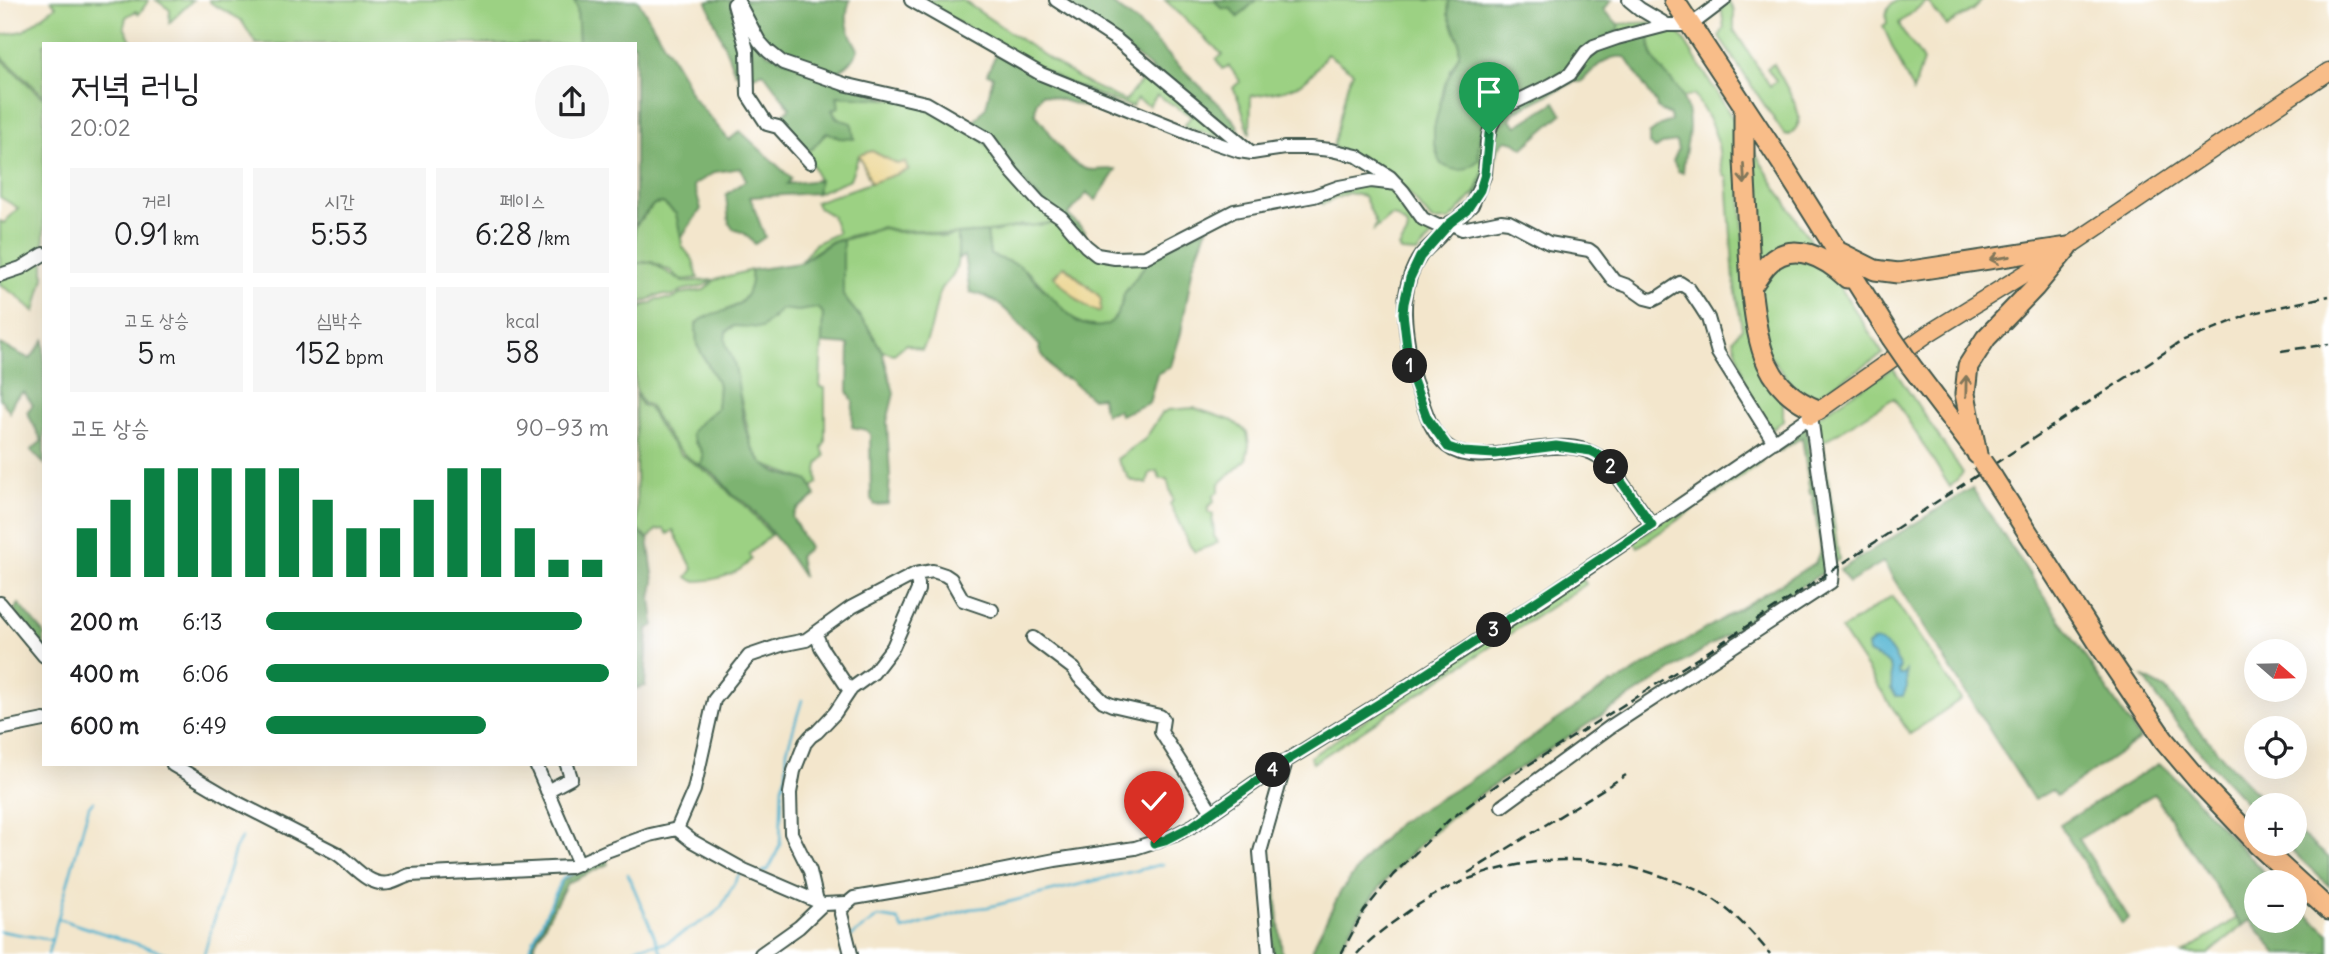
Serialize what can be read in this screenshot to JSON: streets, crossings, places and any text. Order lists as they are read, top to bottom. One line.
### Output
{"north":"right","page":{"heading":["저녁 러닝","20:02"],"stats":[["거리","0.91 km"],["시간","5:53"],["페이스","6:28 /km"],["고도 상승","5 m"],["심박수","152 bpm"],["kcal","58"]],"pins":["1","2","3","4"],"chart":["고도 상승","90–93 m"],"list":[{"name":"200 m","note":"6:13"},{"name":"400 m","note":"6:06"},{"name":"600 m","note":"6:49"}],"map_buttons":["+","−"]}}
